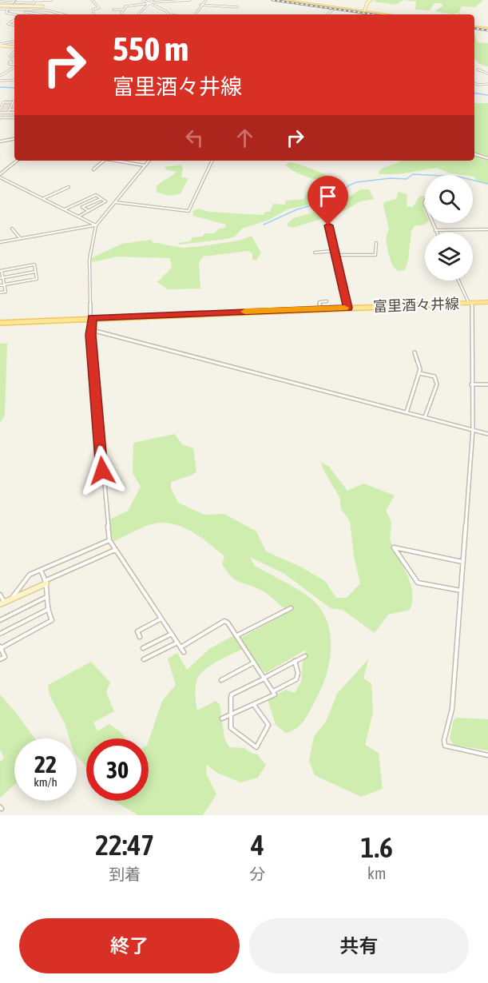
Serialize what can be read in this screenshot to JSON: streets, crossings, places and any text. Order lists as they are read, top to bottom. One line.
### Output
{"streets":{"main road":["富里酒々井線"]},"page":{"turn":["550 m","富里酒々井線"],"speed":"22 km/h","limit":"30","eta":["22:47","到着","4","分","1.6","km"],"buttons":["終了","共有"]}}
